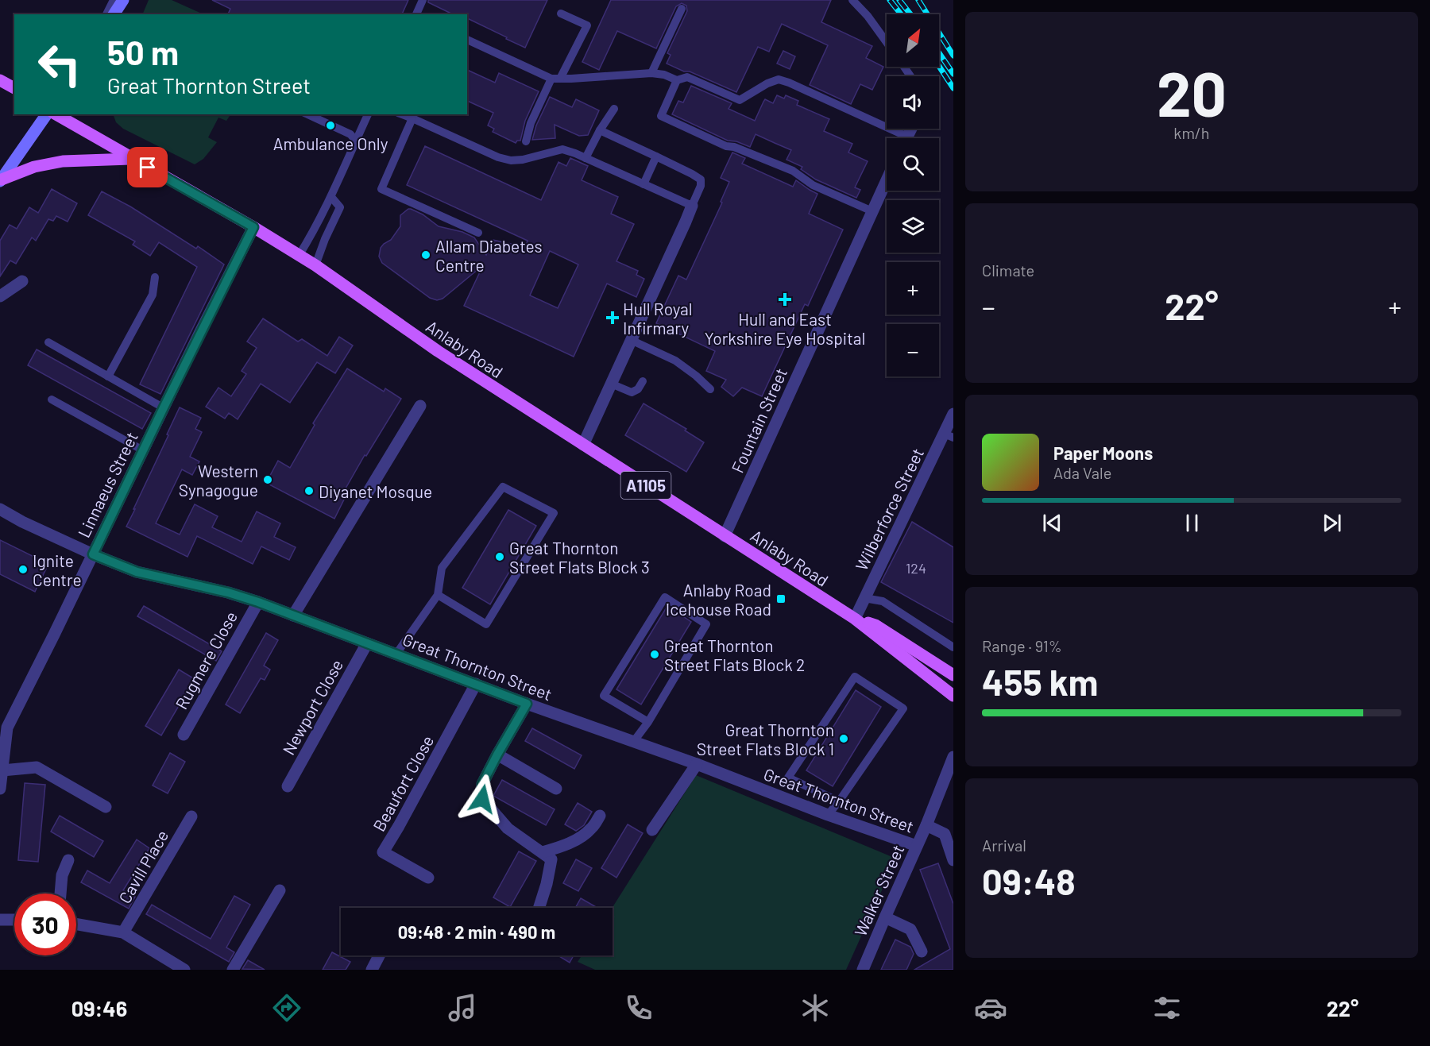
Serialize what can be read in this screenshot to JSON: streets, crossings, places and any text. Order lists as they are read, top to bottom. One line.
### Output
{"streets":{"main road":["Anlaby Road","A1105"],"street":["Fountain Street","Linnaeus Street","Wilberforce Street","Rugmere Close","Great Thornton Street","Newport Close","Beaufort Close","Cavill Place","Walker Street"]},"crossings":[["Anlaby Road","Fountain Street"],["Anlaby Road","Linnaeus Street"],["Anlaby Road","Wilberforce Street"],["Linnaeus Street","Great Thornton Street"],["Rugmere Close","Great Thornton Street"],["Great Thornton Street","Newport Close"],["Great Thornton Street","Beaufort Close"],["Great Thornton Street","Walker Street"]],"places":{"other":["Ambulance Only","Allam Diabetes Centre","Western Synagogue","Diyanet Mosque","Great Thornton Street Flats Block 3","Ignite Centre","Great Thornton Street Flats Block 2","Great Thornton Street Flats Block 1"],"health":["Hull and East Yorkshire Eye Hospital","Hull Royal Infirmary"],"transit":["Anlaby Road Icehouse Road"]},"house_numbers":["124"],"north":"top right","page":{"tile":[["20","km/h"],"Climate",["Range · 91%","455 km"],["Arrival","09:48"]],"map_buttons":["+","−"],"turn":["50 m","Great Thornton Street"],"heat":["−","22°","+"],"song":["Paper Moons","Ada Vale"],"limit":"30","trip":"09:48 · 2 min · 490 m","tabs":["09:46","22°"]}}
